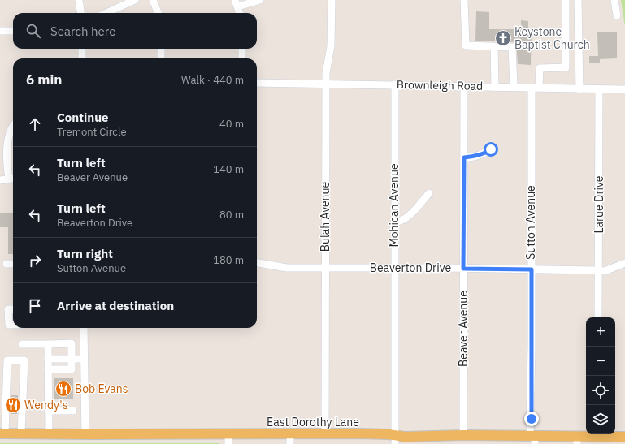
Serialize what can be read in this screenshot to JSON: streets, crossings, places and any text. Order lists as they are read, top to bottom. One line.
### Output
{"streets":{"main road":["East Dorothy Lane"],"street":["Brownleigh Road","Larue Drive","Mohican Avenue","Bulah Avenue","Sutton Avenue","Beaverton Drive","Beaver Avenue"]},"crossings":[["Brownleigh Road","Larue Drive"],["Brownleigh Road","Mohican Avenue"],["Brownleigh Road","Bulah Avenue"],["Brownleigh Road","Sutton Avenue"],["Brownleigh Road","Beaver Avenue"],["Larue Drive","Beaverton Drive"],["Mohican Avenue","Beaverton Drive"],["Mohican Avenue","East Dorothy Lane"],["Bulah Avenue","Beaverton Drive"],["Bulah Avenue","East Dorothy Lane"],["Sutton Avenue","Beaverton Drive"],["Sutton Avenue","East Dorothy Lane"],["Beaverton Drive","Beaver Avenue"],["Beaver Avenue","East Dorothy Lane"]],"places":{"church":["Keystone Baptist Church"],"restaurant":["Bob Evans","Wendy's"]},"page":{"search":"Search here","heading":["6 min","Walk · 440 m"],"list":[["Continue","Tremont Circle","40 m"],["Turn left","Beaver Avenue","140 m"],["Turn left","Beaverton Drive","80 m"],["Turn right","Sutton Avenue","180 m"],"Arrive at destination"],"map_buttons":["+","−"]}}
